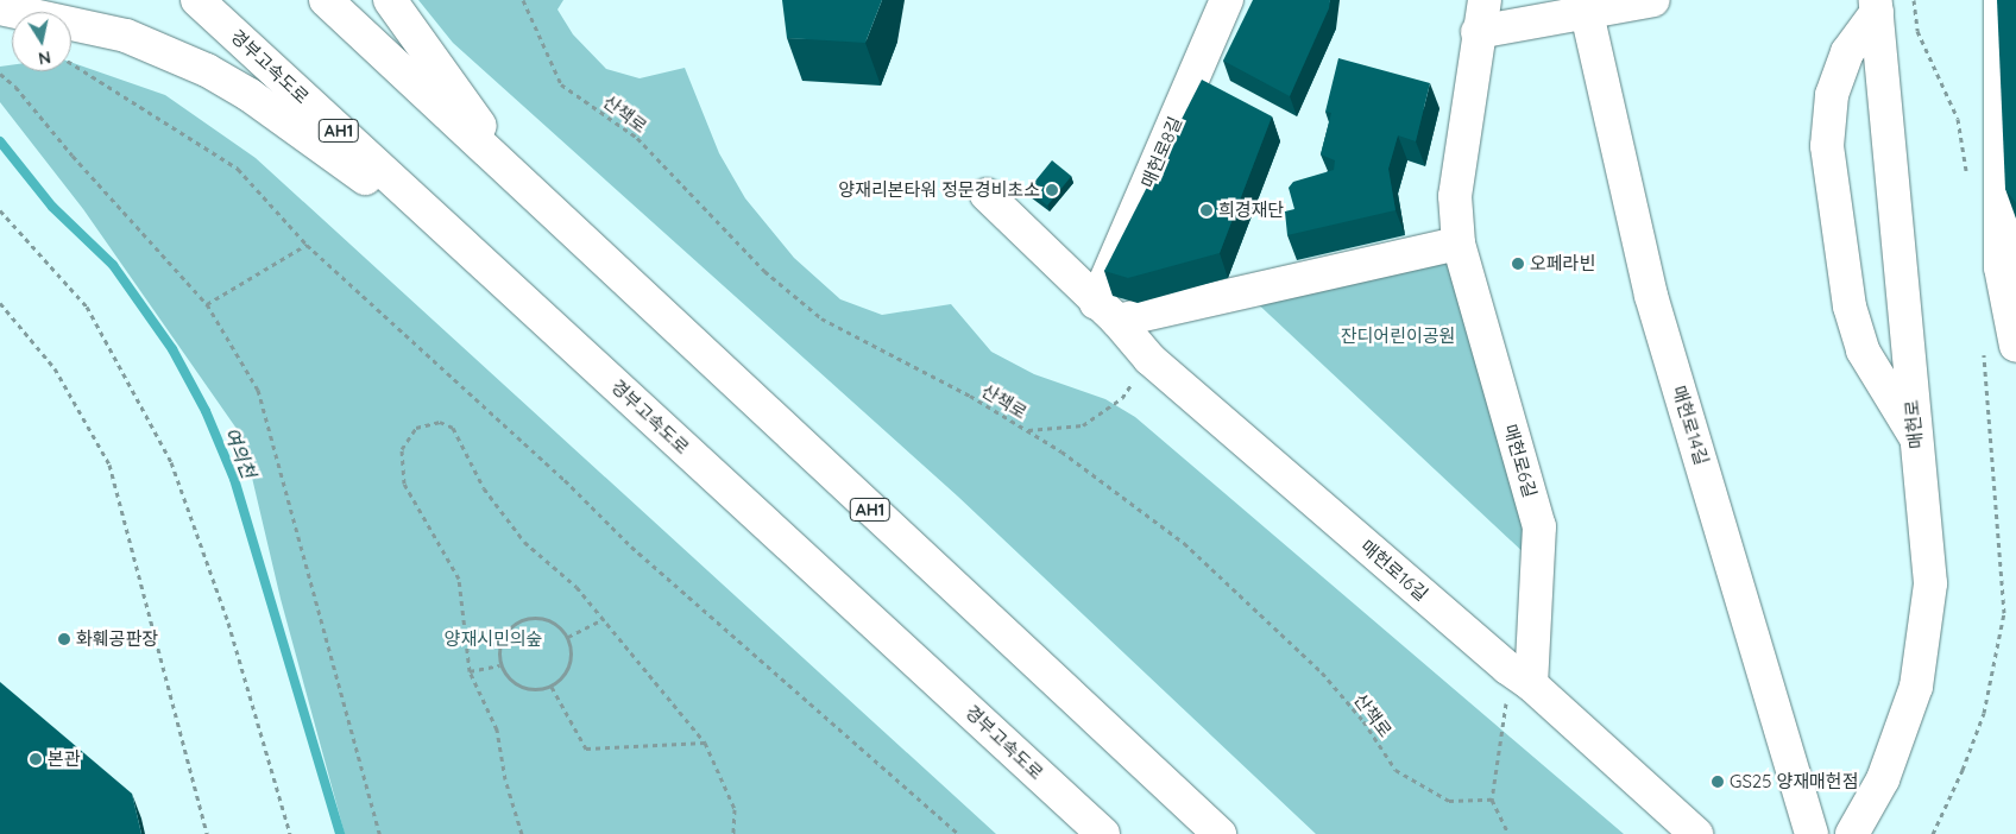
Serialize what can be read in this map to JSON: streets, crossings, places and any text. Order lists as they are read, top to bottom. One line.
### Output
{"streets":{"main road":["경부고속도로","AH1","매헌로8길","매헌로","매헌로14길","매헌로6길","매헌로16길"],"path":["산책로"]},"crossings":[["매헌로8길","매헌로16길"],["매헌로6길","매헌로16길"]],"water":["여의천"],"parks":["잔디어린이공원","양재시민의숲"],"places":["양재리본타워 정문경비초소","희경재단","오페라빈","화훼공판장","본관","GS25 양재매헌점"],"north":"bottom"}
